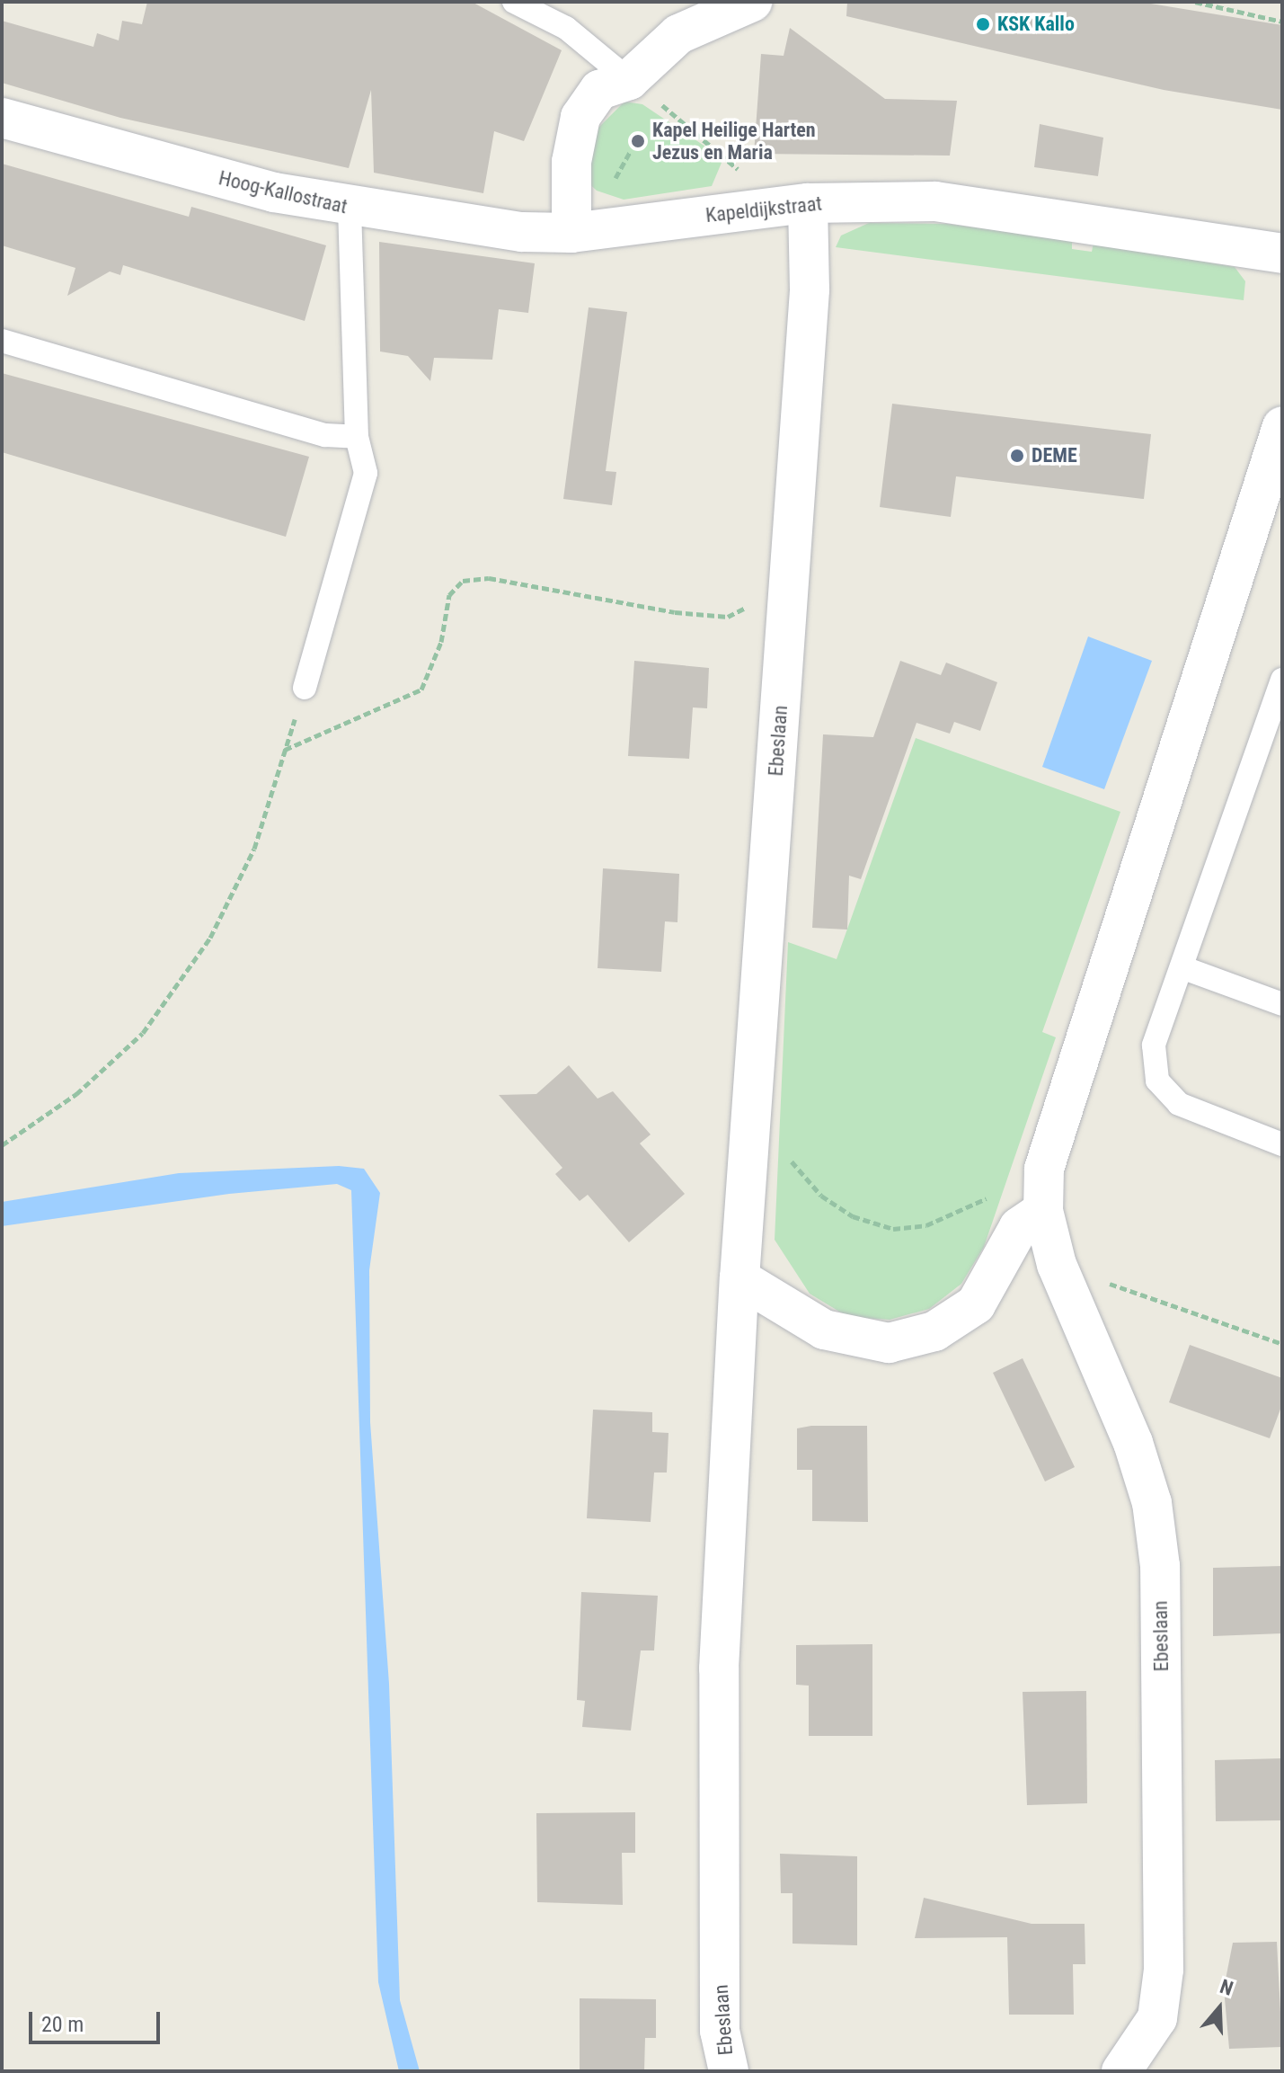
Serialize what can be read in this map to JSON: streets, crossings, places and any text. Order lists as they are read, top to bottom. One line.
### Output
{"streets":{"street":["Hoog-Kallostraat","Kapeldijkstraat","Ebeslaan"]},"crossings":[["Hoog-Kallostraat","Kapeldijkstraat"],["Kapeldijkstraat","Ebeslaan"]],"places":["KSK Kallo","Kapel Heilige Harten Jezus en Maria","DEME"],"scale_bar":"20 m","north":"top"}
